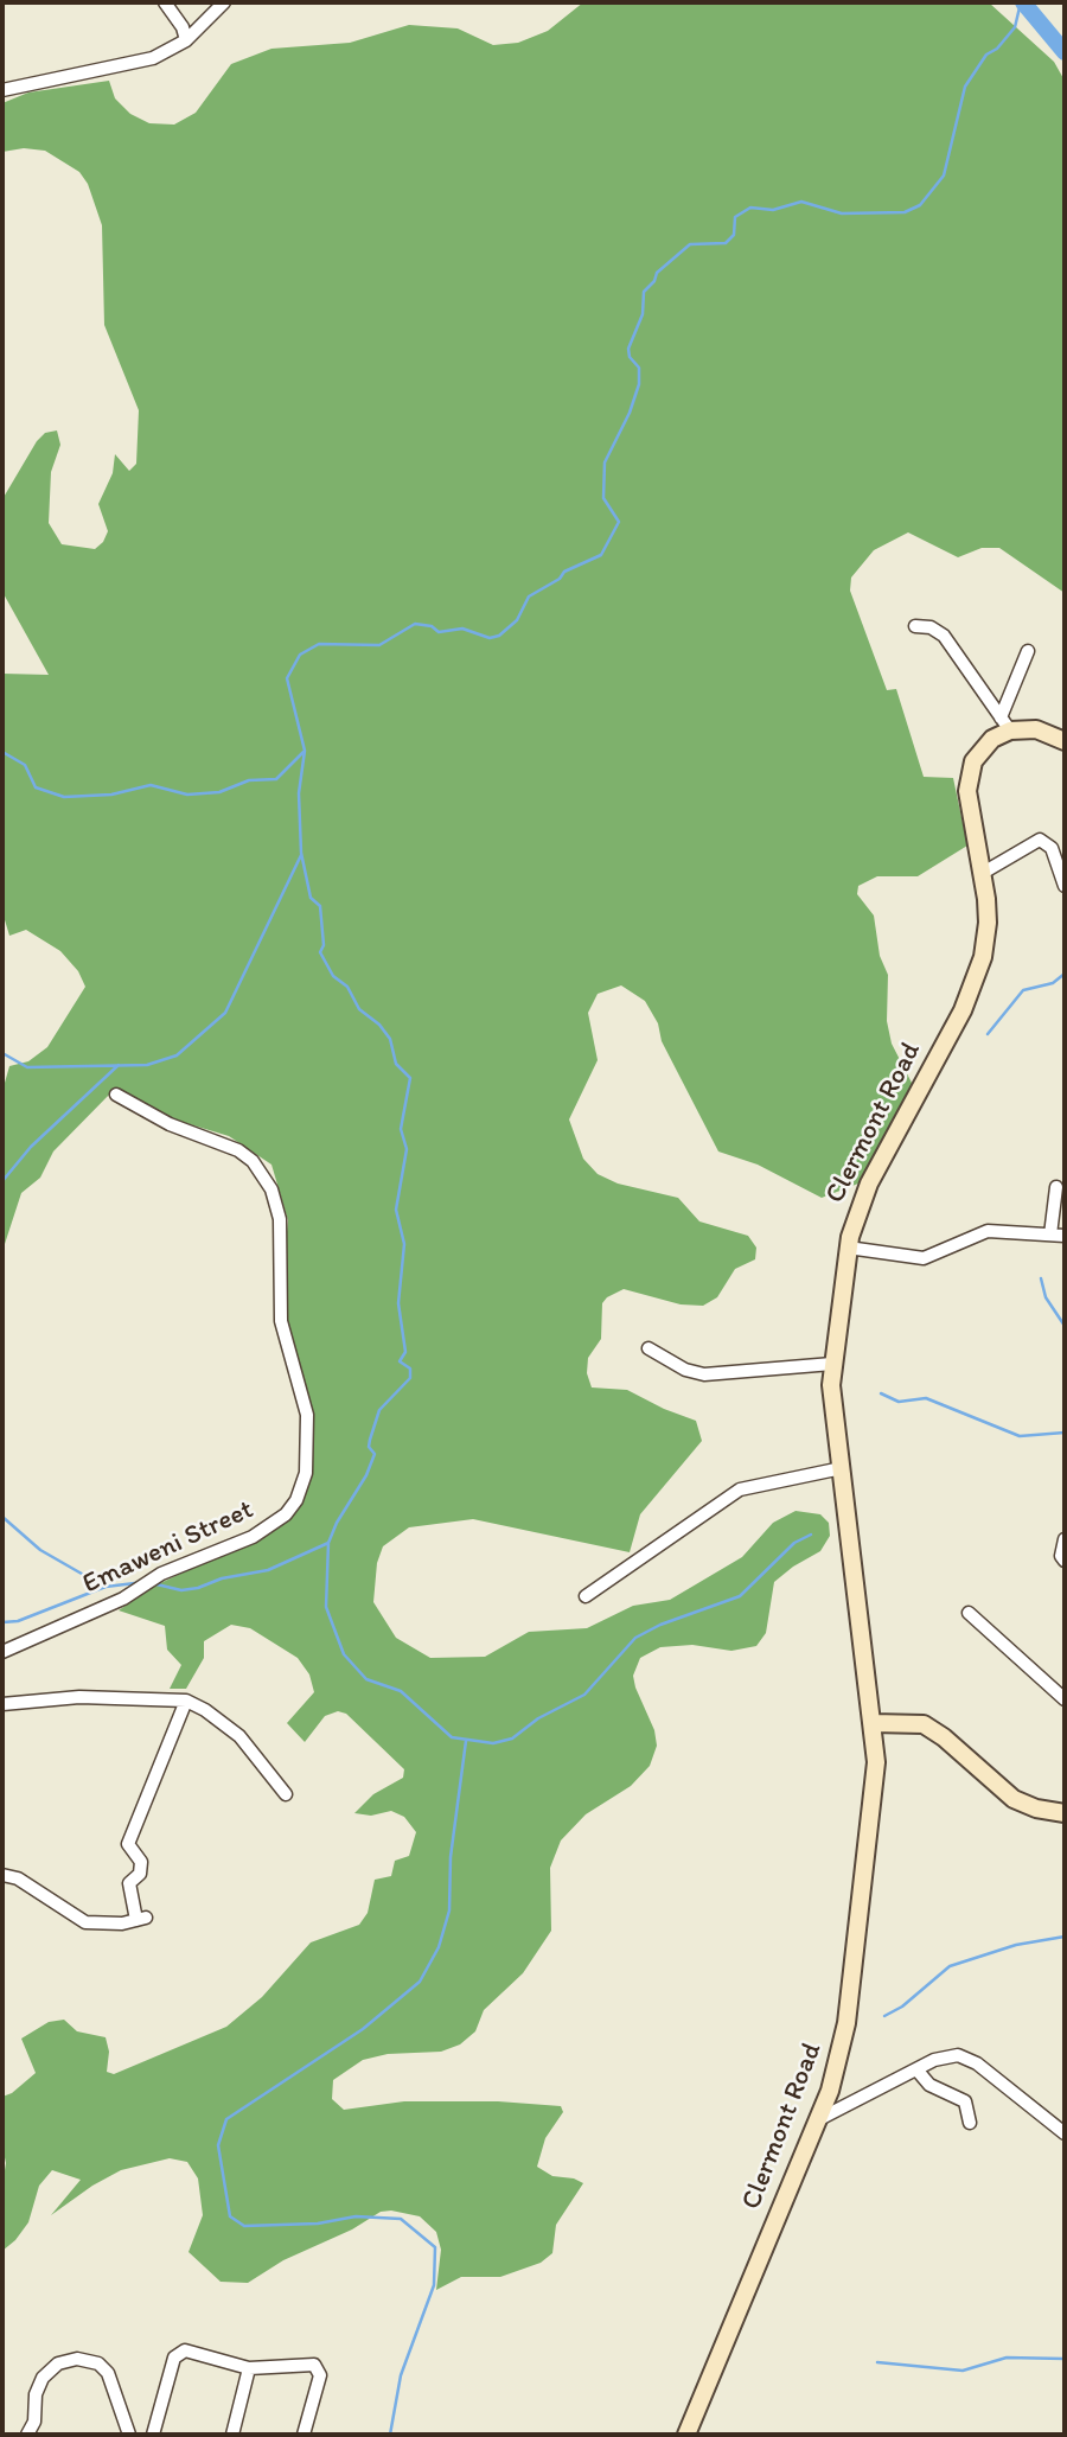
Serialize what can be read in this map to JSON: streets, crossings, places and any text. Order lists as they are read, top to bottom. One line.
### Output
{"streets":{"street":["Clermont Road","Emaweni Street"]}}
